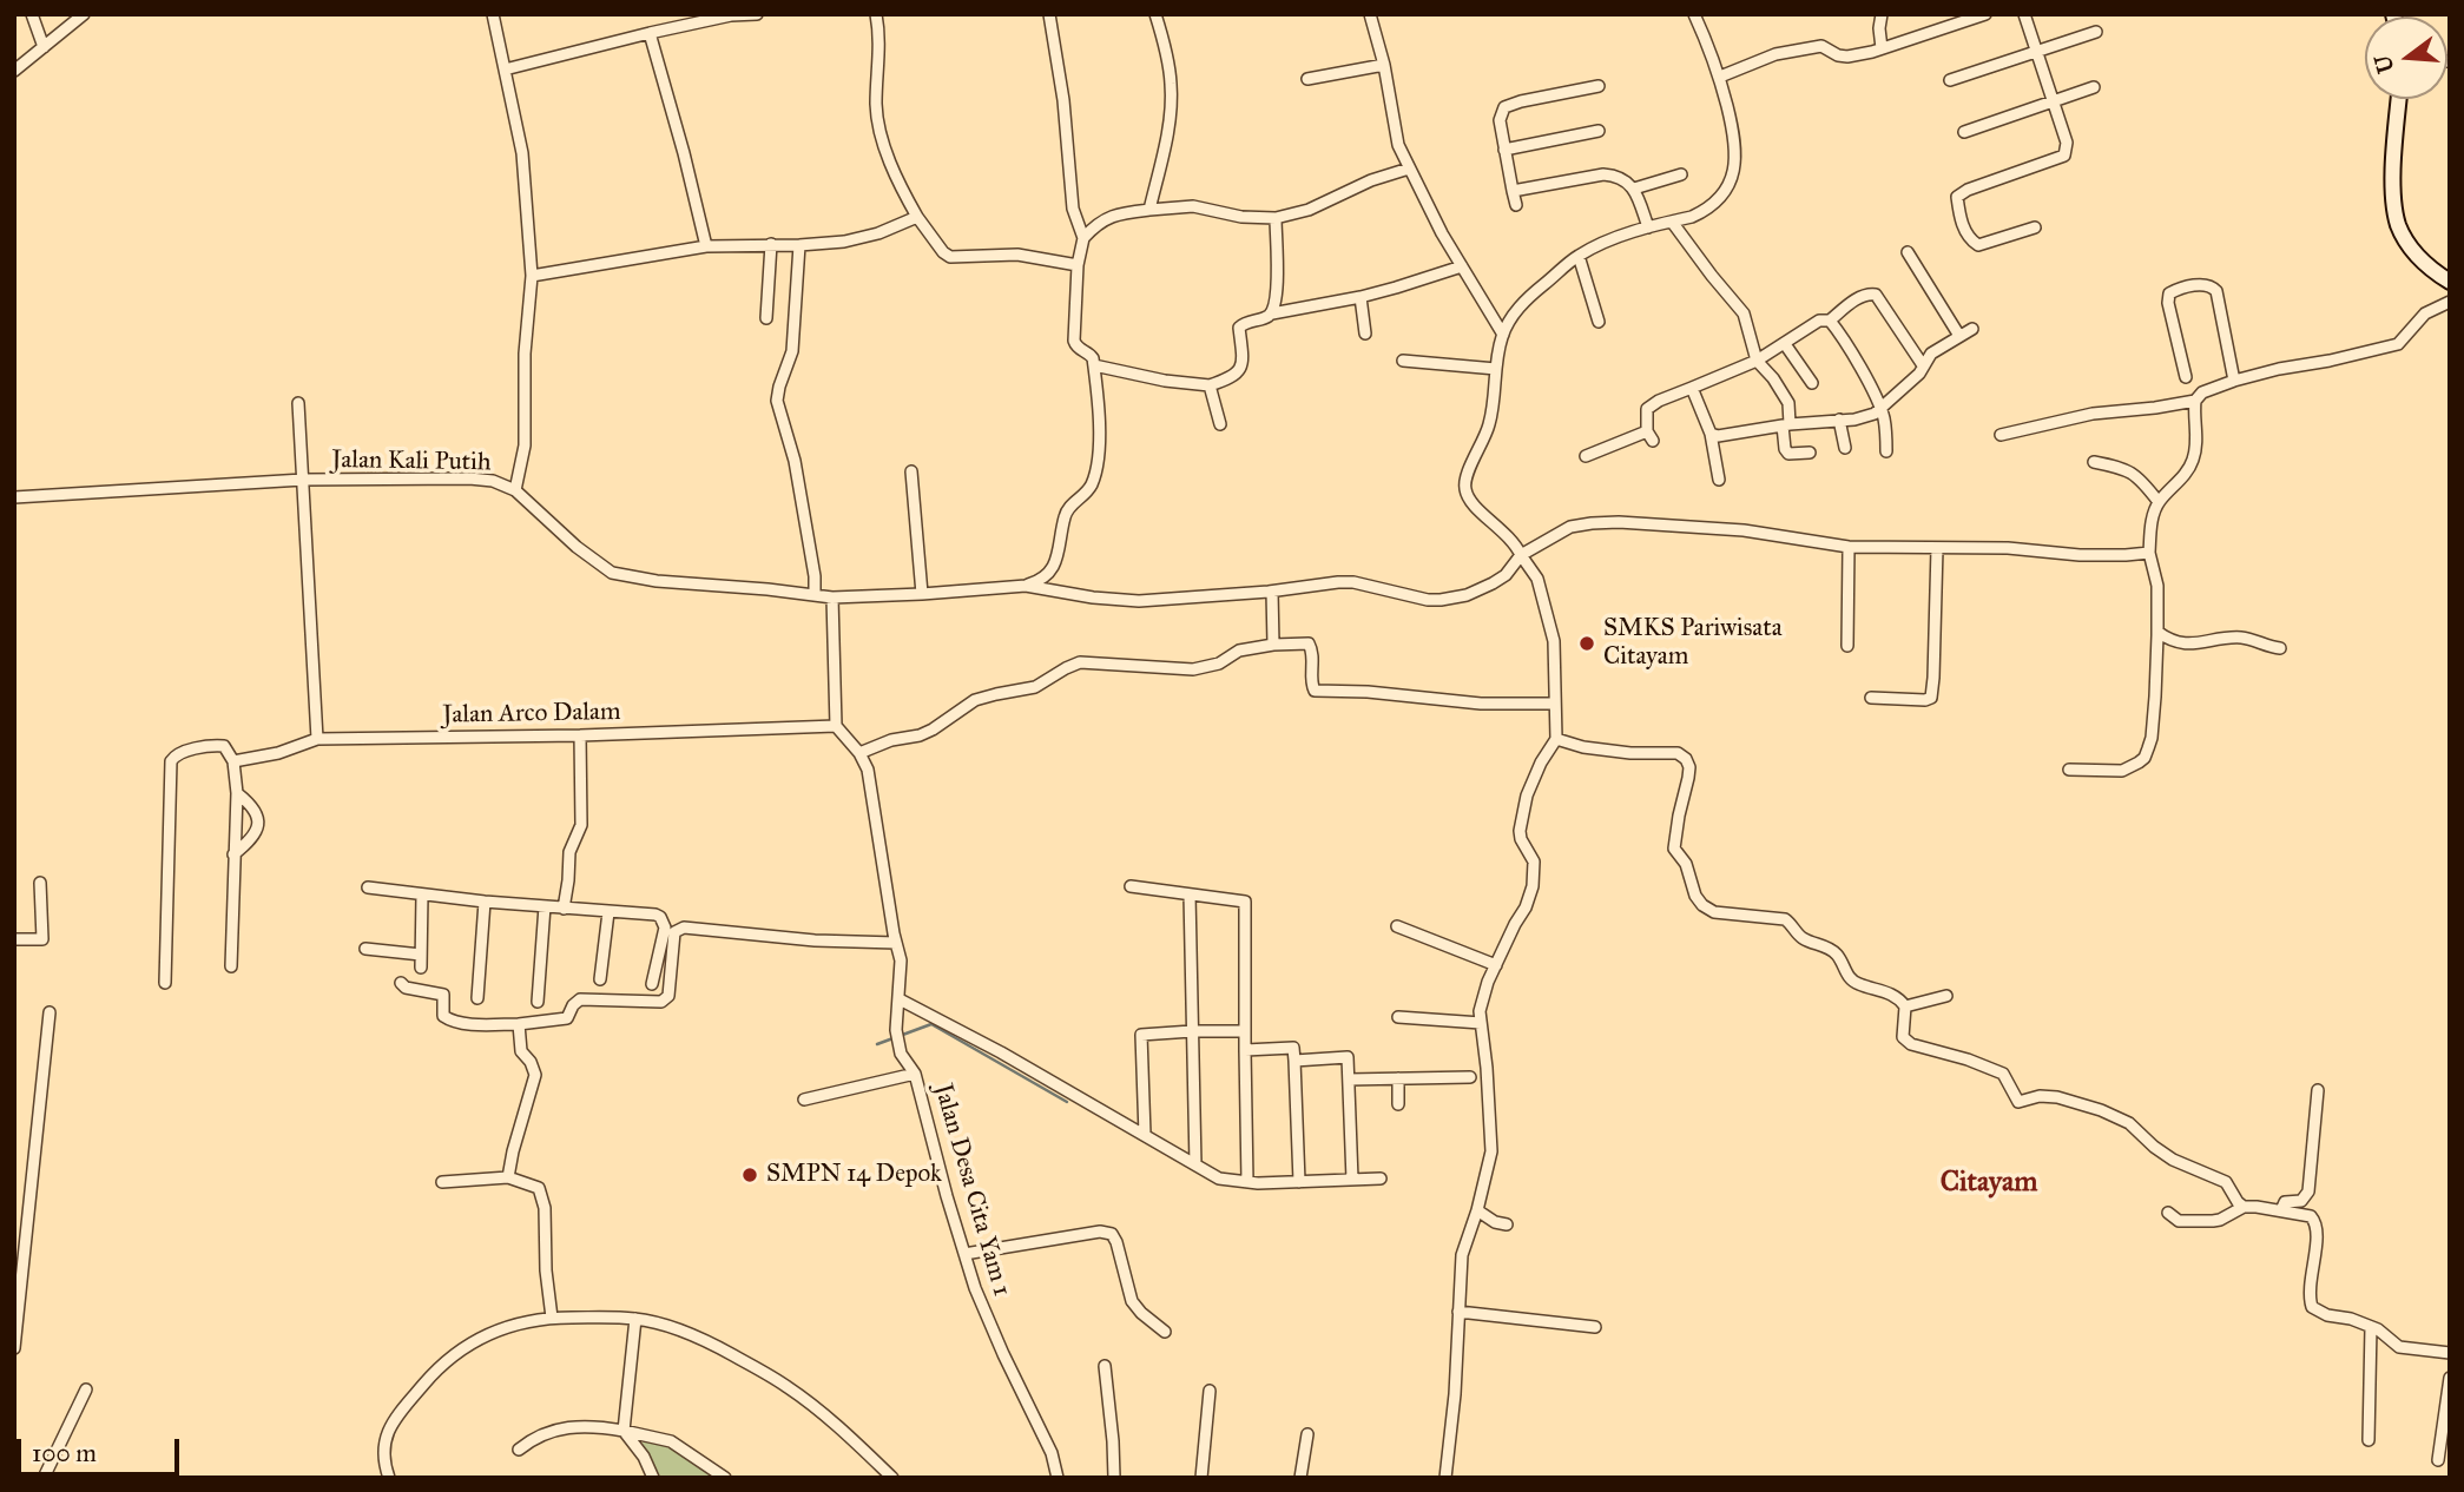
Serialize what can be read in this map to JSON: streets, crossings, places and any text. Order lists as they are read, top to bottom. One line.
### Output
{"streets":{"street":["Jalan Kali Putih","Jalan Arco Dalam","Jalan Desa Cita Yam 1"]},"districts":["Citayam"],"places":["SMKS Pariwisata Citayam","SMPN 14 Depok"],"scale_bar":"100 m","north":"left"}
